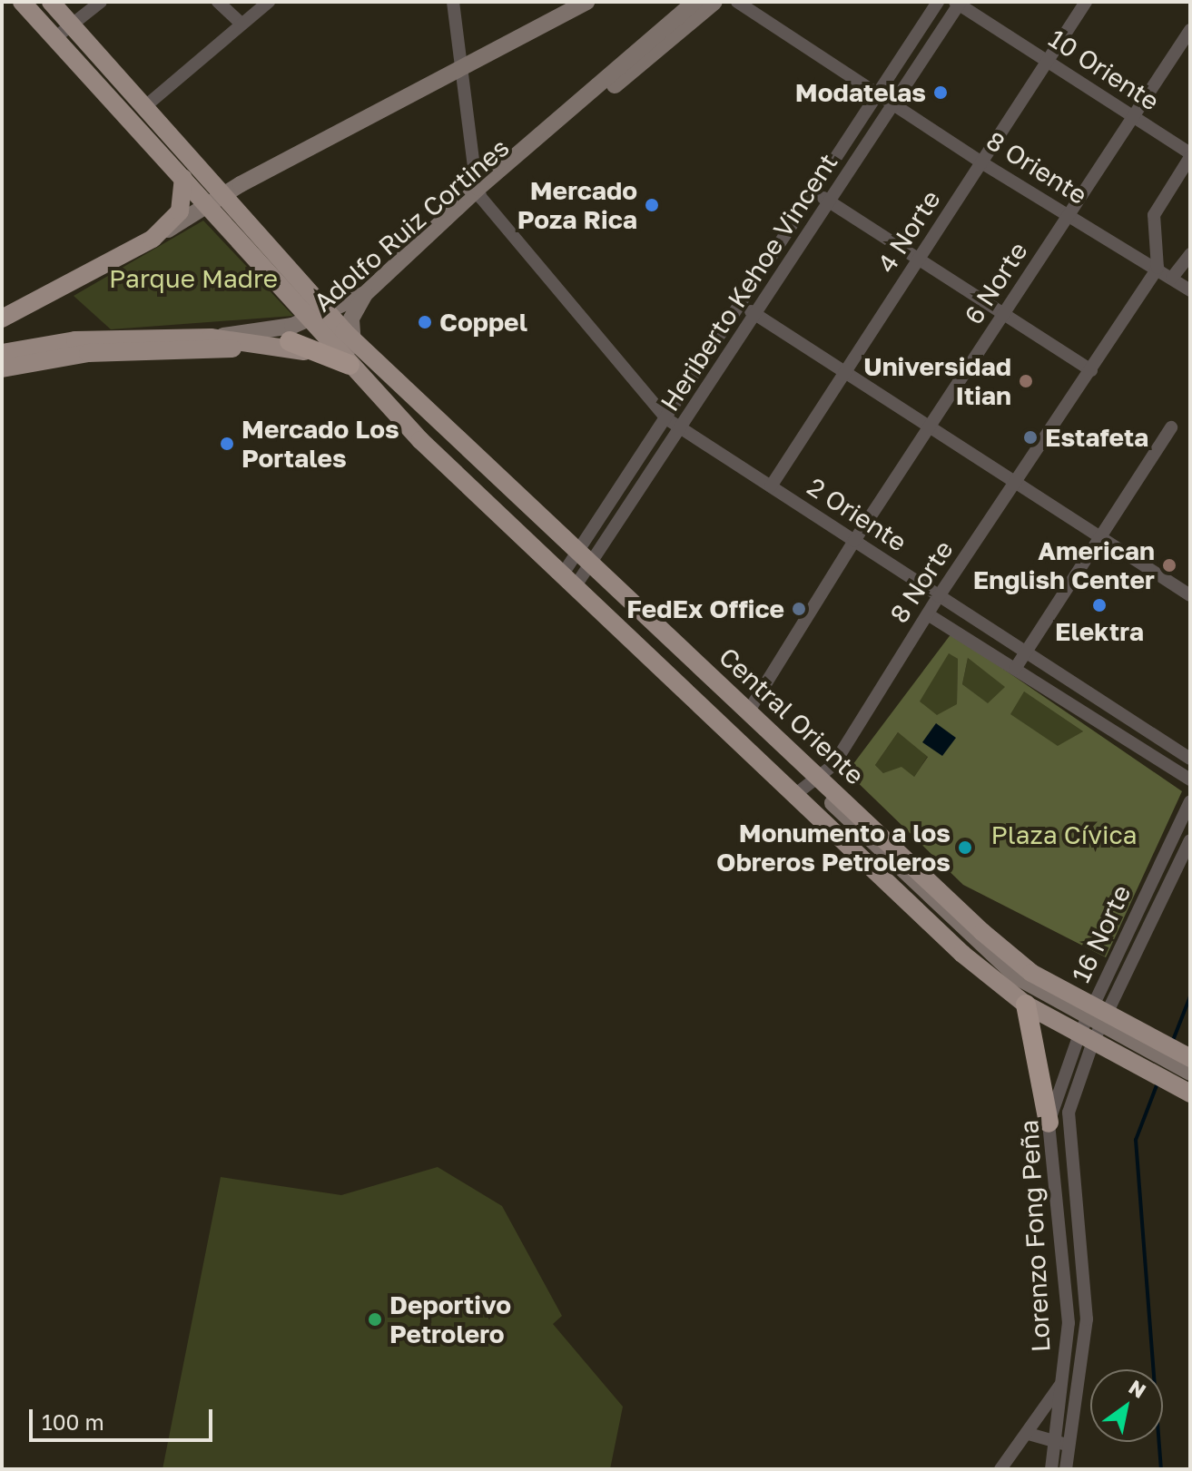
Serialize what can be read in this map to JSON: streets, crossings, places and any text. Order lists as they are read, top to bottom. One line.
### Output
{"streets":{"main road":["Adolfo Ruiz Cortines","Central Oriente"],"street":["10 Oriente","8 Oriente","4 Norte","Heriberto Kehoe Vincent","6 Norte","2 Oriente","8 Norte","16 Norte","Lorenzo Fong Peña"]},"crossings":[["10 Oriente","4 Norte"],["10 Oriente","Heriberto Kehoe Vincent"],["10 Oriente","6 Norte"],["8 Oriente","4 Norte"],["8 Oriente","Heriberto Kehoe Vincent"],["8 Oriente","6 Norte"],["8 Oriente","8 Norte"],["Adolfo Ruiz Cortines","2 Oriente"],["Adolfo Ruiz Cortines","Central Oriente"],["4 Norte","2 Oriente"],["Heriberto Kehoe Vincent","2 Oriente"],["Heriberto Kehoe Vincent","Central Oriente"],["6 Norte","2 Oriente"],["6 Norte","Central Oriente"],["2 Oriente","8 Norte"],["8 Norte","Central Oriente"],["Central Oriente","16 Norte"],["Central Oriente","Lorenzo Fong Peña"],["16 Norte","Lorenzo Fong Peña"]],"parks":["Parque Madre","Plaza Cívica"],"places":["Modatelas","Mercado Poza Rica","Coppel","Universidad Itian","Estafeta","Mercado Los Portales","American English Center","Elektra","FedEx Office","Monumento a los Obreros Petroleros","Deportivo Petrolero"],"scale_bar":"100 m","north":"top right"}
